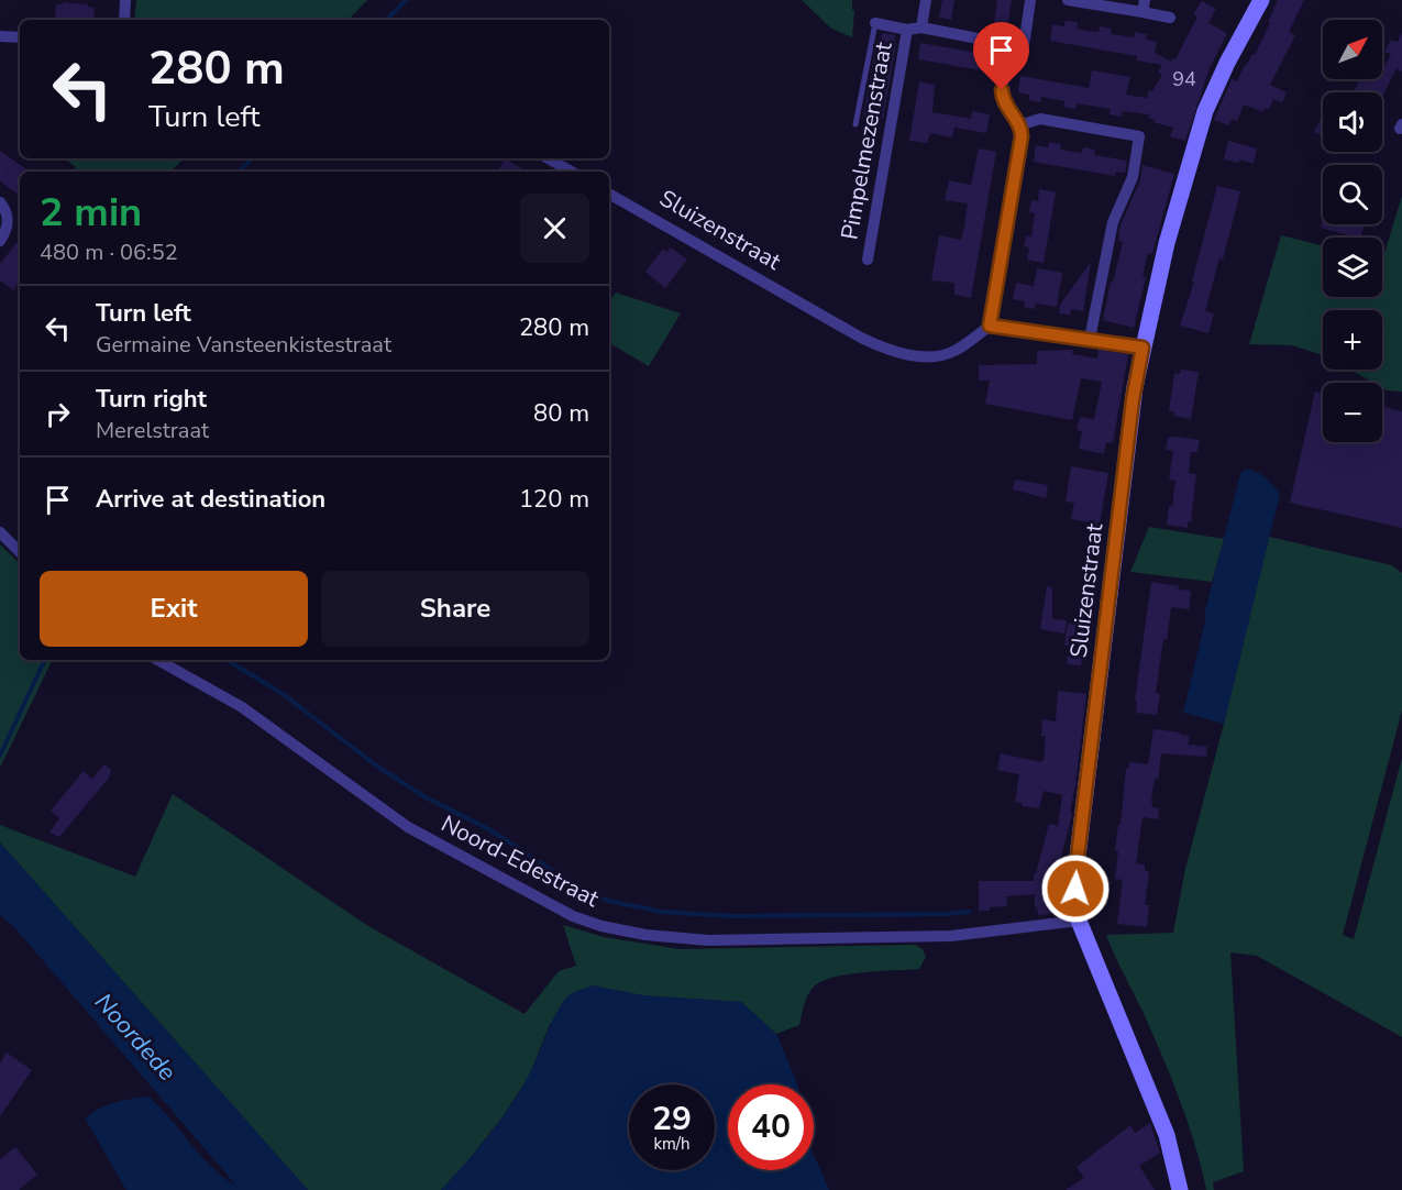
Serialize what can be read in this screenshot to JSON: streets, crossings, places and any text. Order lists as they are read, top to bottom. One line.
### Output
{"streets":{"street":["Pimpelmezenstraat","Sluizenstraat","Noord-Edestraat"]},"crossings":[["Sluizenstraat","Noord-Edestraat"]],"water":["Noordede"],"house_numbers":["94"],"north":"top right","page":{"map_buttons":["+","−"],"turn":["280 m","Turn left"],"heading":["2 min","480 m · 06:52"],"list":[{"name":"Turn left","note":"Germaine Vansteenkistestraat","value":"280 m"},{"name":"Turn right","note":"Merelstraat","value":"80 m"},{"name":"Arrive at destination","value":"120 m"}],"buttons":["Exit","Share"],"speed":"29 km/h","limit":"40"}}
